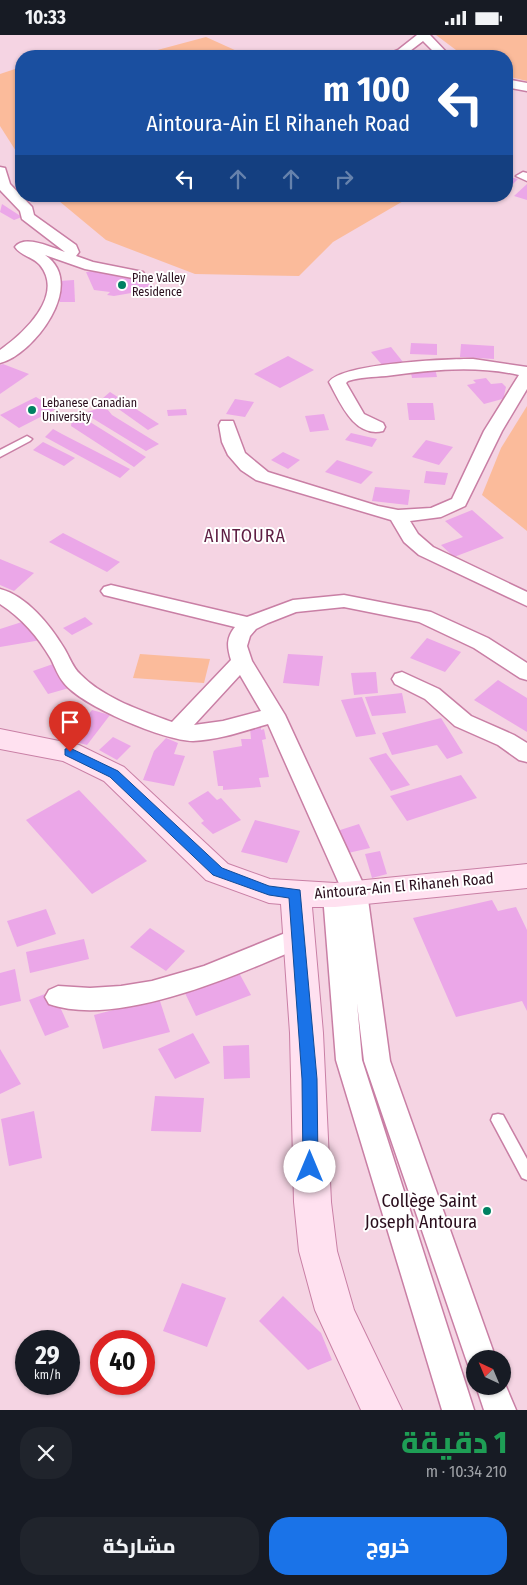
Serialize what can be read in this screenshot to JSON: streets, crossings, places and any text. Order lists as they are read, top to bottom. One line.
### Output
{"streets":{"main road":["Aintoura-Ain El Rihaneh Road"]},"districts":["AINTOURA"],"places":["Pine Valley Residence","Lebanese Canadian University","Collège Saint Joseph Antoura"],"north":"top left","page":{"status":"10:33","turn":["100 m","Aintoura-Ain El Rihaneh Road"],"speed":"29 km/h","limit":"40","heading":["1 دقيقة","210 m · 10:34"],"buttons":["خروج","مشاركة"]}}
